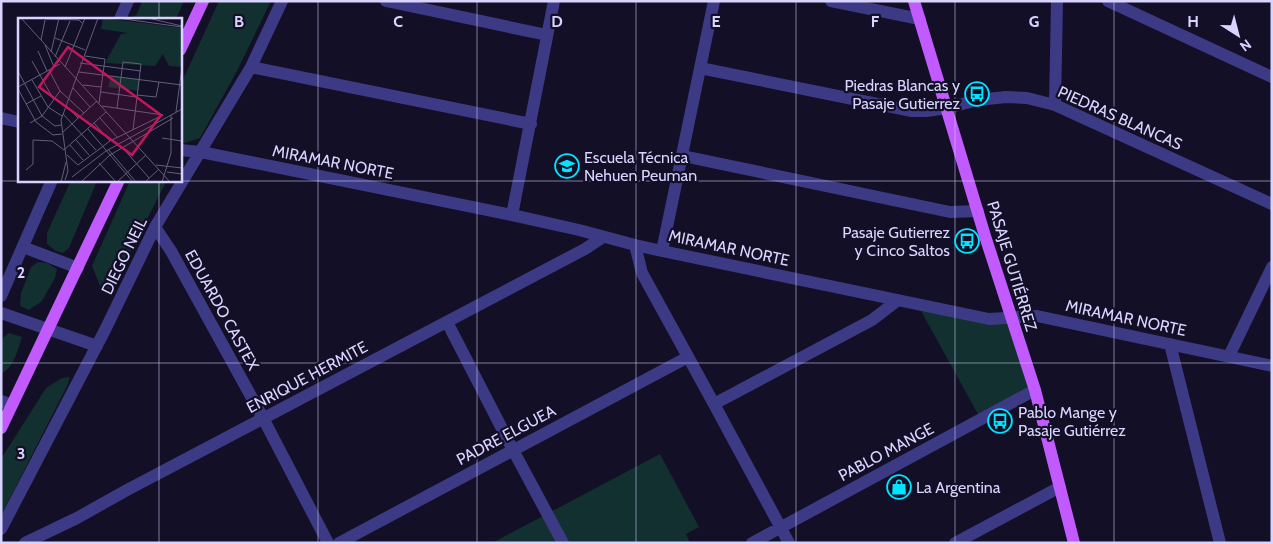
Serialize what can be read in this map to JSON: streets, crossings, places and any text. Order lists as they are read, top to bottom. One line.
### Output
{"streets":{"main road":["PASAJE GUTIÉRREZ"],"street":["PIEDRAS BLANCAS","MIRAMAR NORTE","DIEGO NEIL","EDUARDO CASTEX","ENRIQUE HERMITE","PADRE ELGUEA","PABLO MANGE"]},"crossings":[["PIEDRAS BLANCAS","PASAJE GUTIÉRREZ"],["MIRAMAR NORTE","DIEGO NEIL"],["MIRAMAR NORTE","PASAJE GUTIÉRREZ"],["MIRAMAR NORTE","ENRIQUE HERMITE"],["DIEGO NEIL","EDUARDO CASTEX"],["PASAJE GUTIÉRREZ","PABLO MANGE"],["EDUARDO CASTEX","ENRIQUE HERMITE"]],"places":{"bus stop":["Piedras Blancas y Pasaje Gutierrez","Pasaje Gutierrez y Cinco Saltos","Pablo Mange y Pasaje Gutiérrez"],"school or university":["Escuela Técnica Nehuen Peuman"],"shop":["La Argentina"]},"north":"bottom right","grid":{"columns":["B","C","D","E","F","G","H"],"rows":["2","3"]}}
